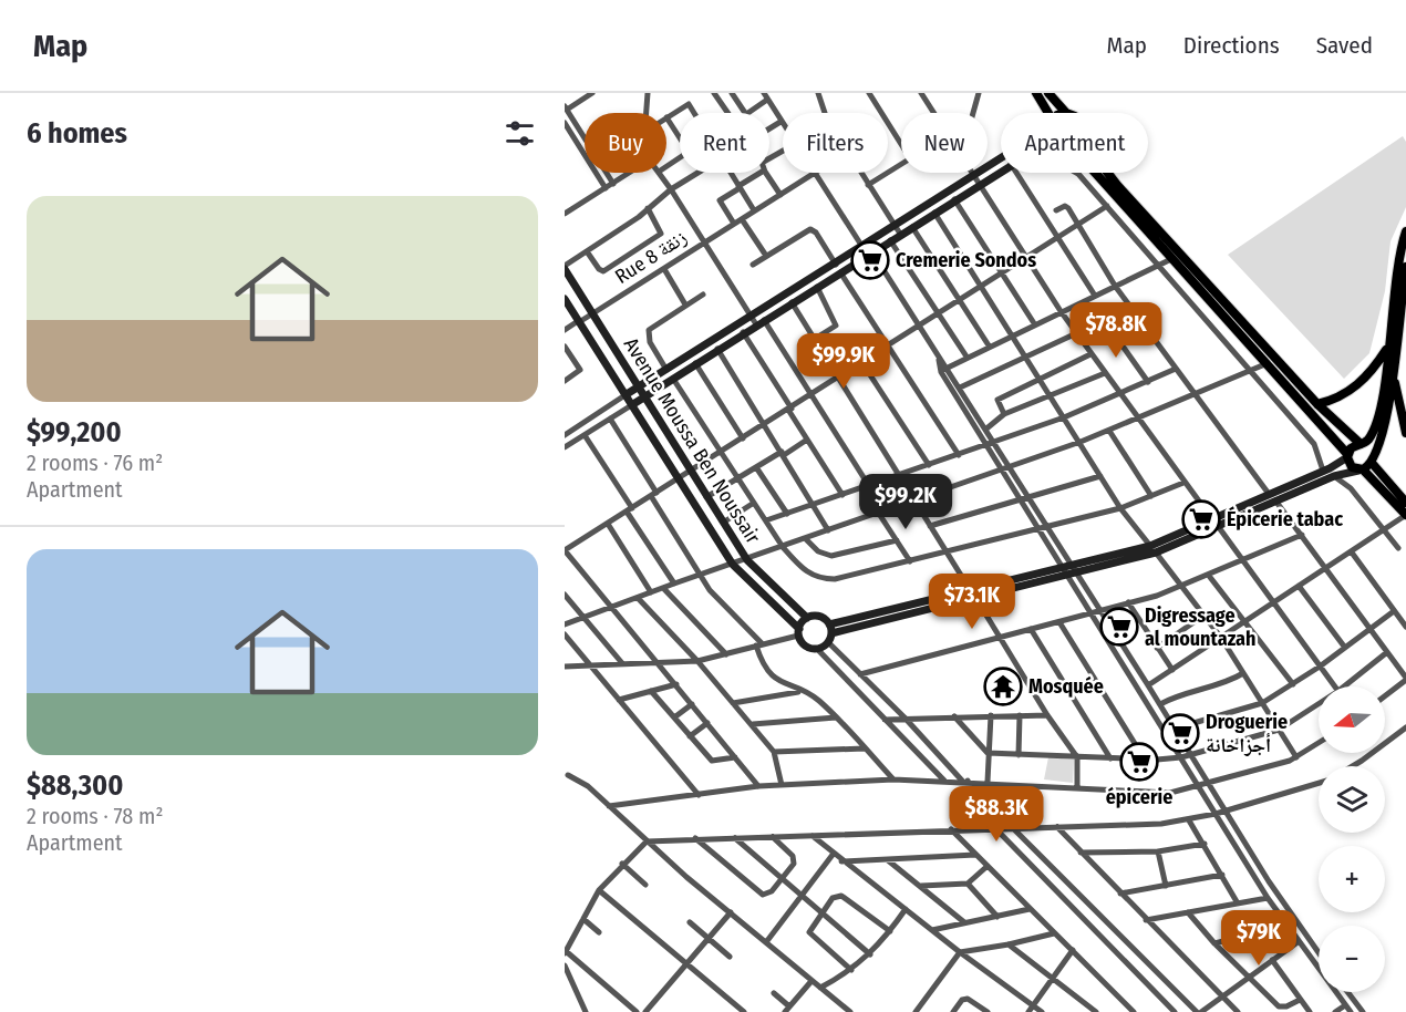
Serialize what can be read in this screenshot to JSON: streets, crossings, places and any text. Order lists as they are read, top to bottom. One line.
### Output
{"streets":{"street":["Rue 8 زنقة","Avenue Moussa Ben Noussair"]},"crossings":[["Rue 8 زنقة","Avenue Moussa Ben Noussair"]],"places":{"supermarket":["Cremerie Sondos","Épicerie tabac","Digressage al mountazah","Droguerie أجزاخانة","épicerie"],"temple":["Mosquée"]},"north":"left","page":{"header":"Map","nav":["Map","Directions","Saved"],"heading":"6 homes","chip":["Buy","Rent","Filters","New","Apartment"],"list":[{"name":"$99,200","note":"2 rooms · 76 m² · Apartment"},{"name":"$88,300","note":"2 rooms · 78 m² · Apartment"}],"price":["$78.8K","$99.9K","$99.2K","$73.1K","$88.3K","$79K"],"map_buttons":["+","−"]}}
